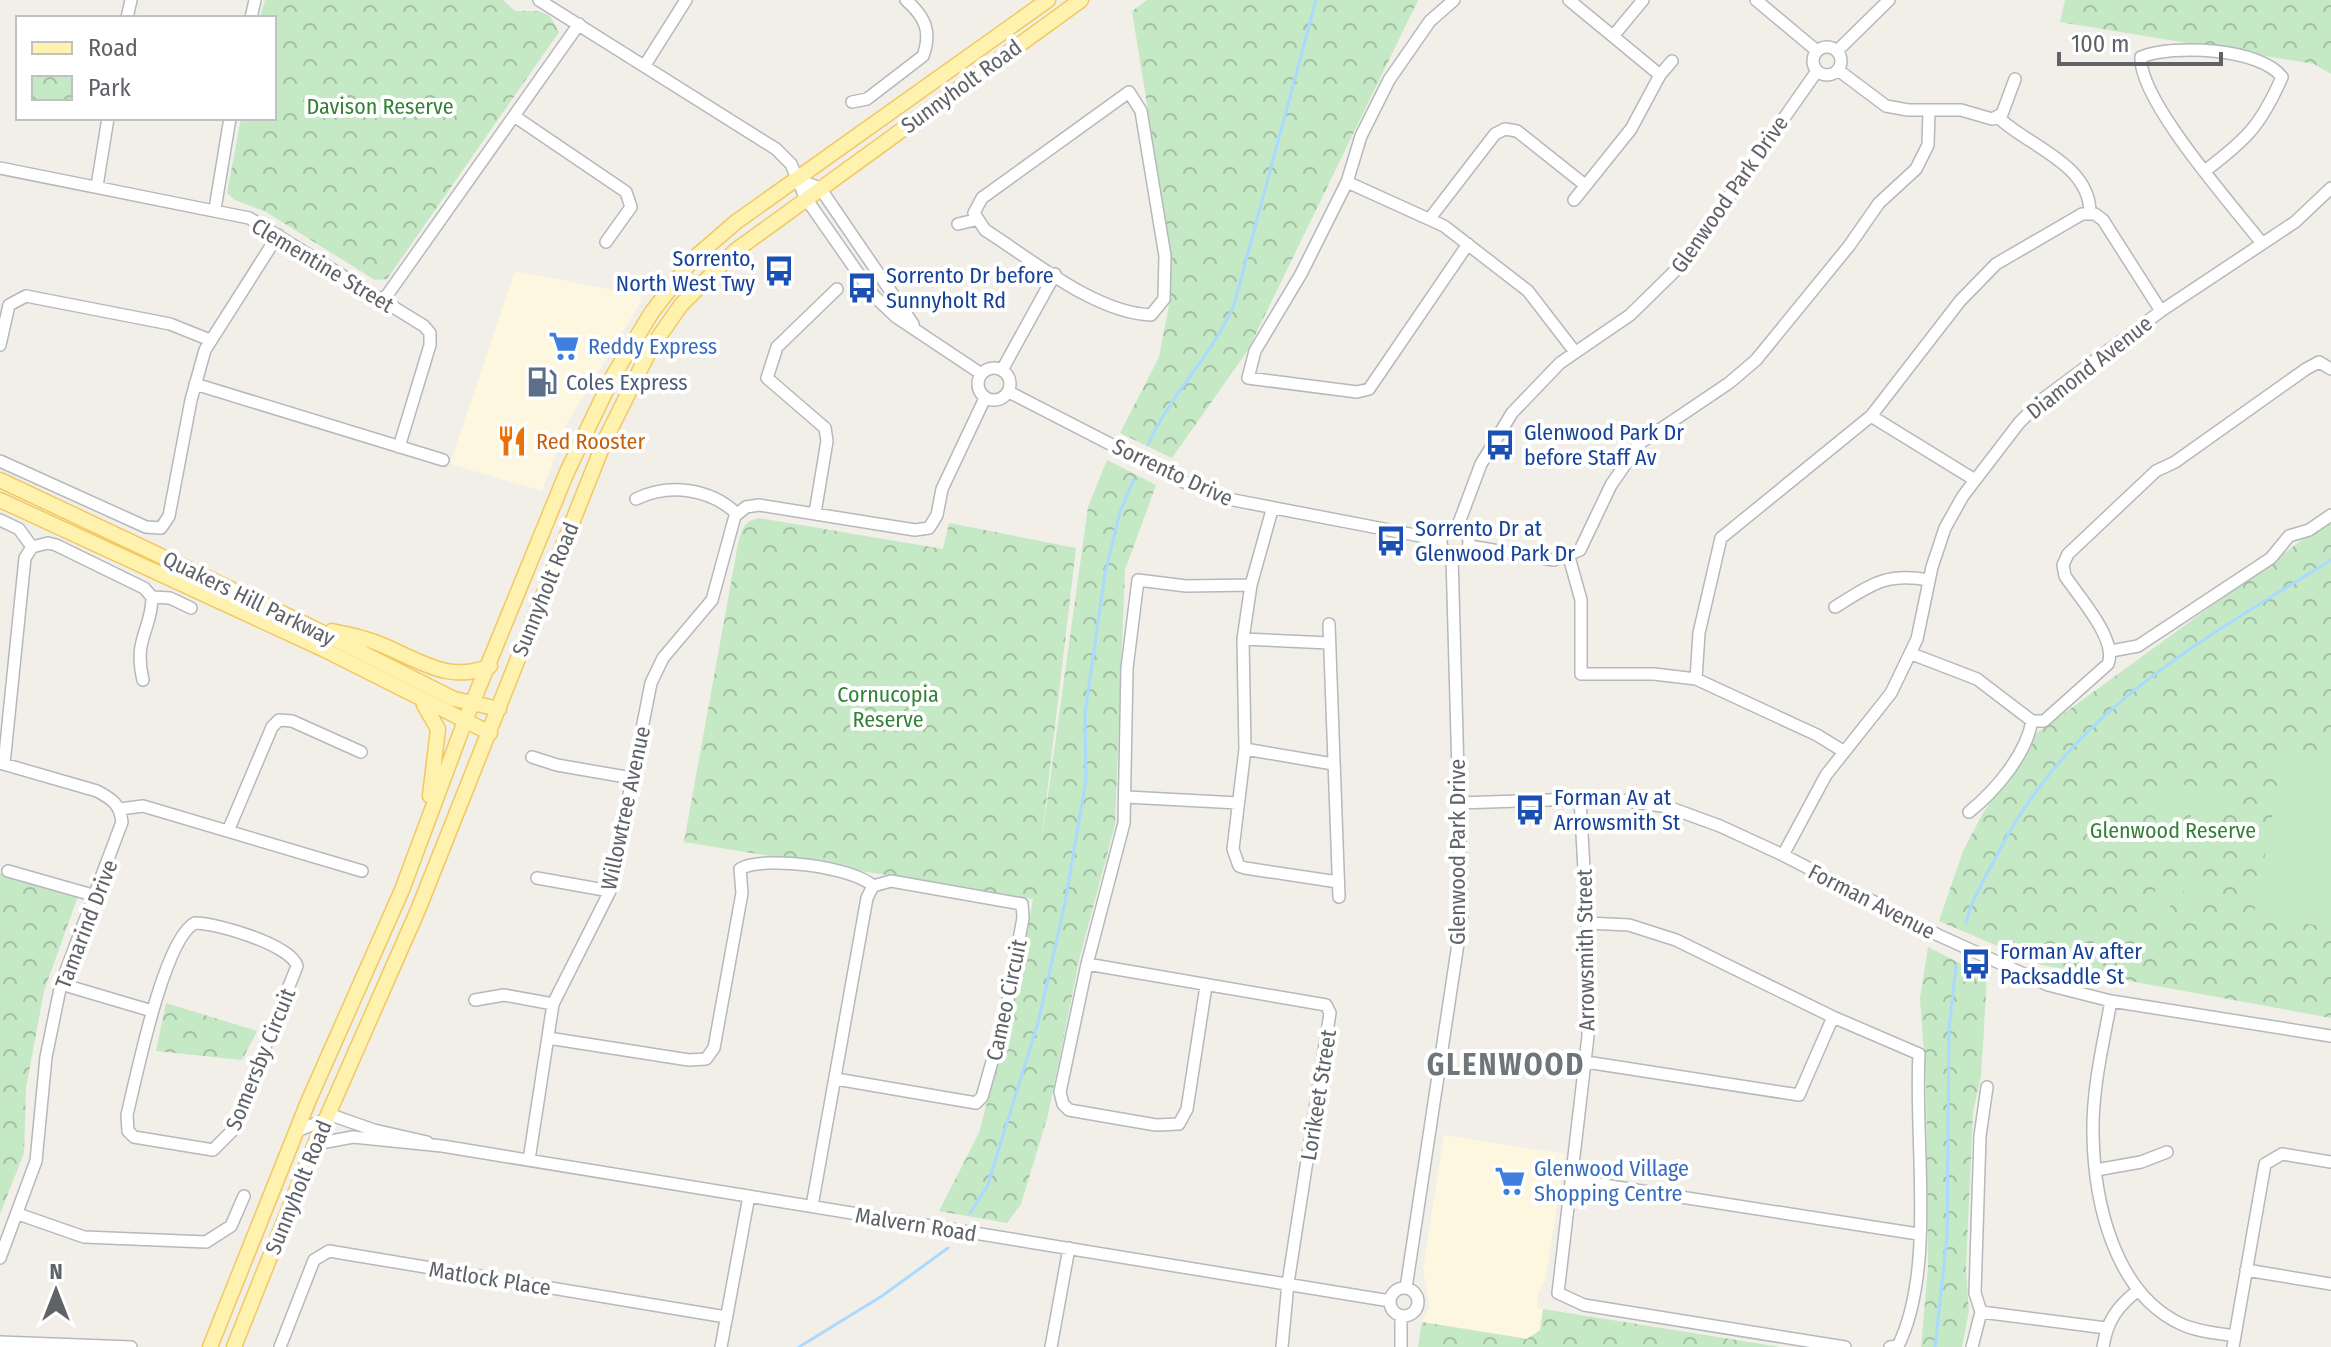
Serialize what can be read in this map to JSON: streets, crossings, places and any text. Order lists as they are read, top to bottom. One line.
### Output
{"streets":{"main road":["Sunnyholt Road","Quakers Hill Parkway"],"street":["Glenwood Park Drive","Clementine Street","Diamond Avenue","Sorrento Drive","Willowtree Avenue","Forman Avenue","Tamarind Drive","Arrowsmith Street","Cameo Circuit","Somersby Circuit","Lorikeet Street","Malvern Road","Matlock Place"]},"crossings":[["Sunnyholt Road","Quakers Hill Parkway"],["Sunnyholt Road","Malvern Road"],["Glenwood Park Drive","Sorrento Drive"],["Glenwood Park Drive","Forman Avenue"],["Glenwood Park Drive","Malvern Road"],["Diamond Avenue","Forman Avenue"],["Willowtree Avenue","Malvern Road"],["Forman Avenue","Arrowsmith Street"],["Lorikeet Street","Malvern Road"]],"districts":["GLENWOOD"],"parks":["Davison Reserve","Cornucopia Reserve","Glenwood Reserve"],"places":{"bus stop":["Sorrento, North West Twy","Sorrento Dr before Sunnyholt Rd","Glenwood Park Dr before Staff Av","Sorrento Dr at Glenwood Park Dr","Forman Av at Arrowsmith St","Forman Av after Packsaddle St"],"supermarket":["Reddy Express","Glenwood Village Shopping Centre"],"fuel station":["Coles Express"],"restaurant":["Red Rooster"]},"legend":["Road","Park"],"scale_bar":"100 m","north":"top"}
